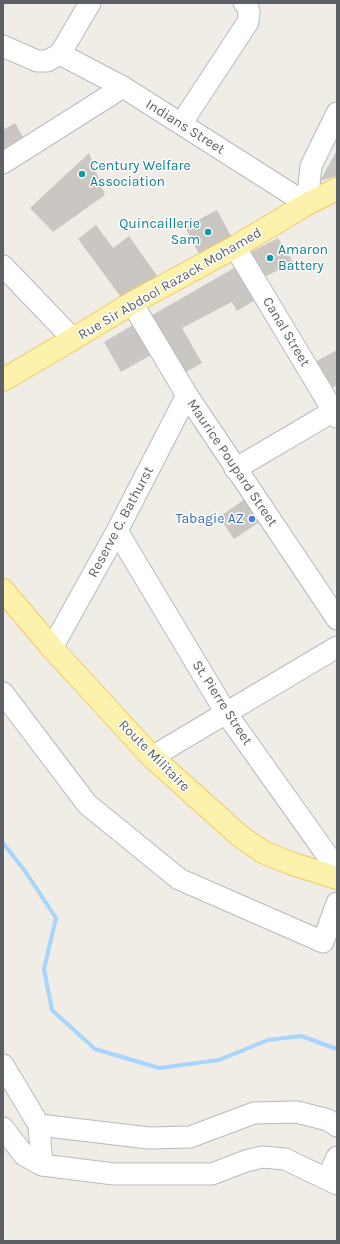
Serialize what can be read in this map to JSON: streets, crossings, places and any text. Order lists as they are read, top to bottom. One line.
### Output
{"streets":{"main road":["Rue Sir Abdool Razack Mohamed","Route Militaire"],"street":["Indians Street","Canal Street","Maurice Poupard Street","Reserve C. Bathurst","St. Pierre Street"]},"crossings":[["Indians Street","Rue Sir Abdool Razack Mohamed"],["Rue Sir Abdool Razack Mohamed","Canal Street"],["Rue Sir Abdool Razack Mohamed","Maurice Poupard Street"],["Maurice Poupard Street","Reserve C. Bathurst"],["Reserve C. Bathurst","St. Pierre Street"],["Reserve C. Bathurst","Route Militaire"]],"places":["Century Welfare Association","Quincaillerie Sam","Amaron Battery","Tabagie AZ"]}
